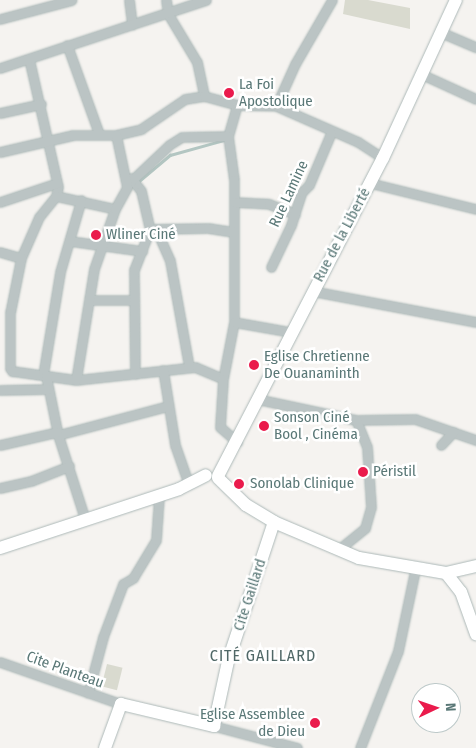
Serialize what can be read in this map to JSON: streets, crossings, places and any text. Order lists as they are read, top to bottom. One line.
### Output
{"streets":{"street":["Rue Lamine","Rue de la Liberté","Cite Gaillard","Cite Planteau"]},"districts":["CITÉ GAILLARD"],"places":["La Foi Apostolique","Wliner Ciné","Eglise Chretienne De Ouanaminth","Sonson Ciné Bool , Cinéma","Péristil","Sonolab Clinique","Eglise Assemblee de Dieu"],"north":"right"}
